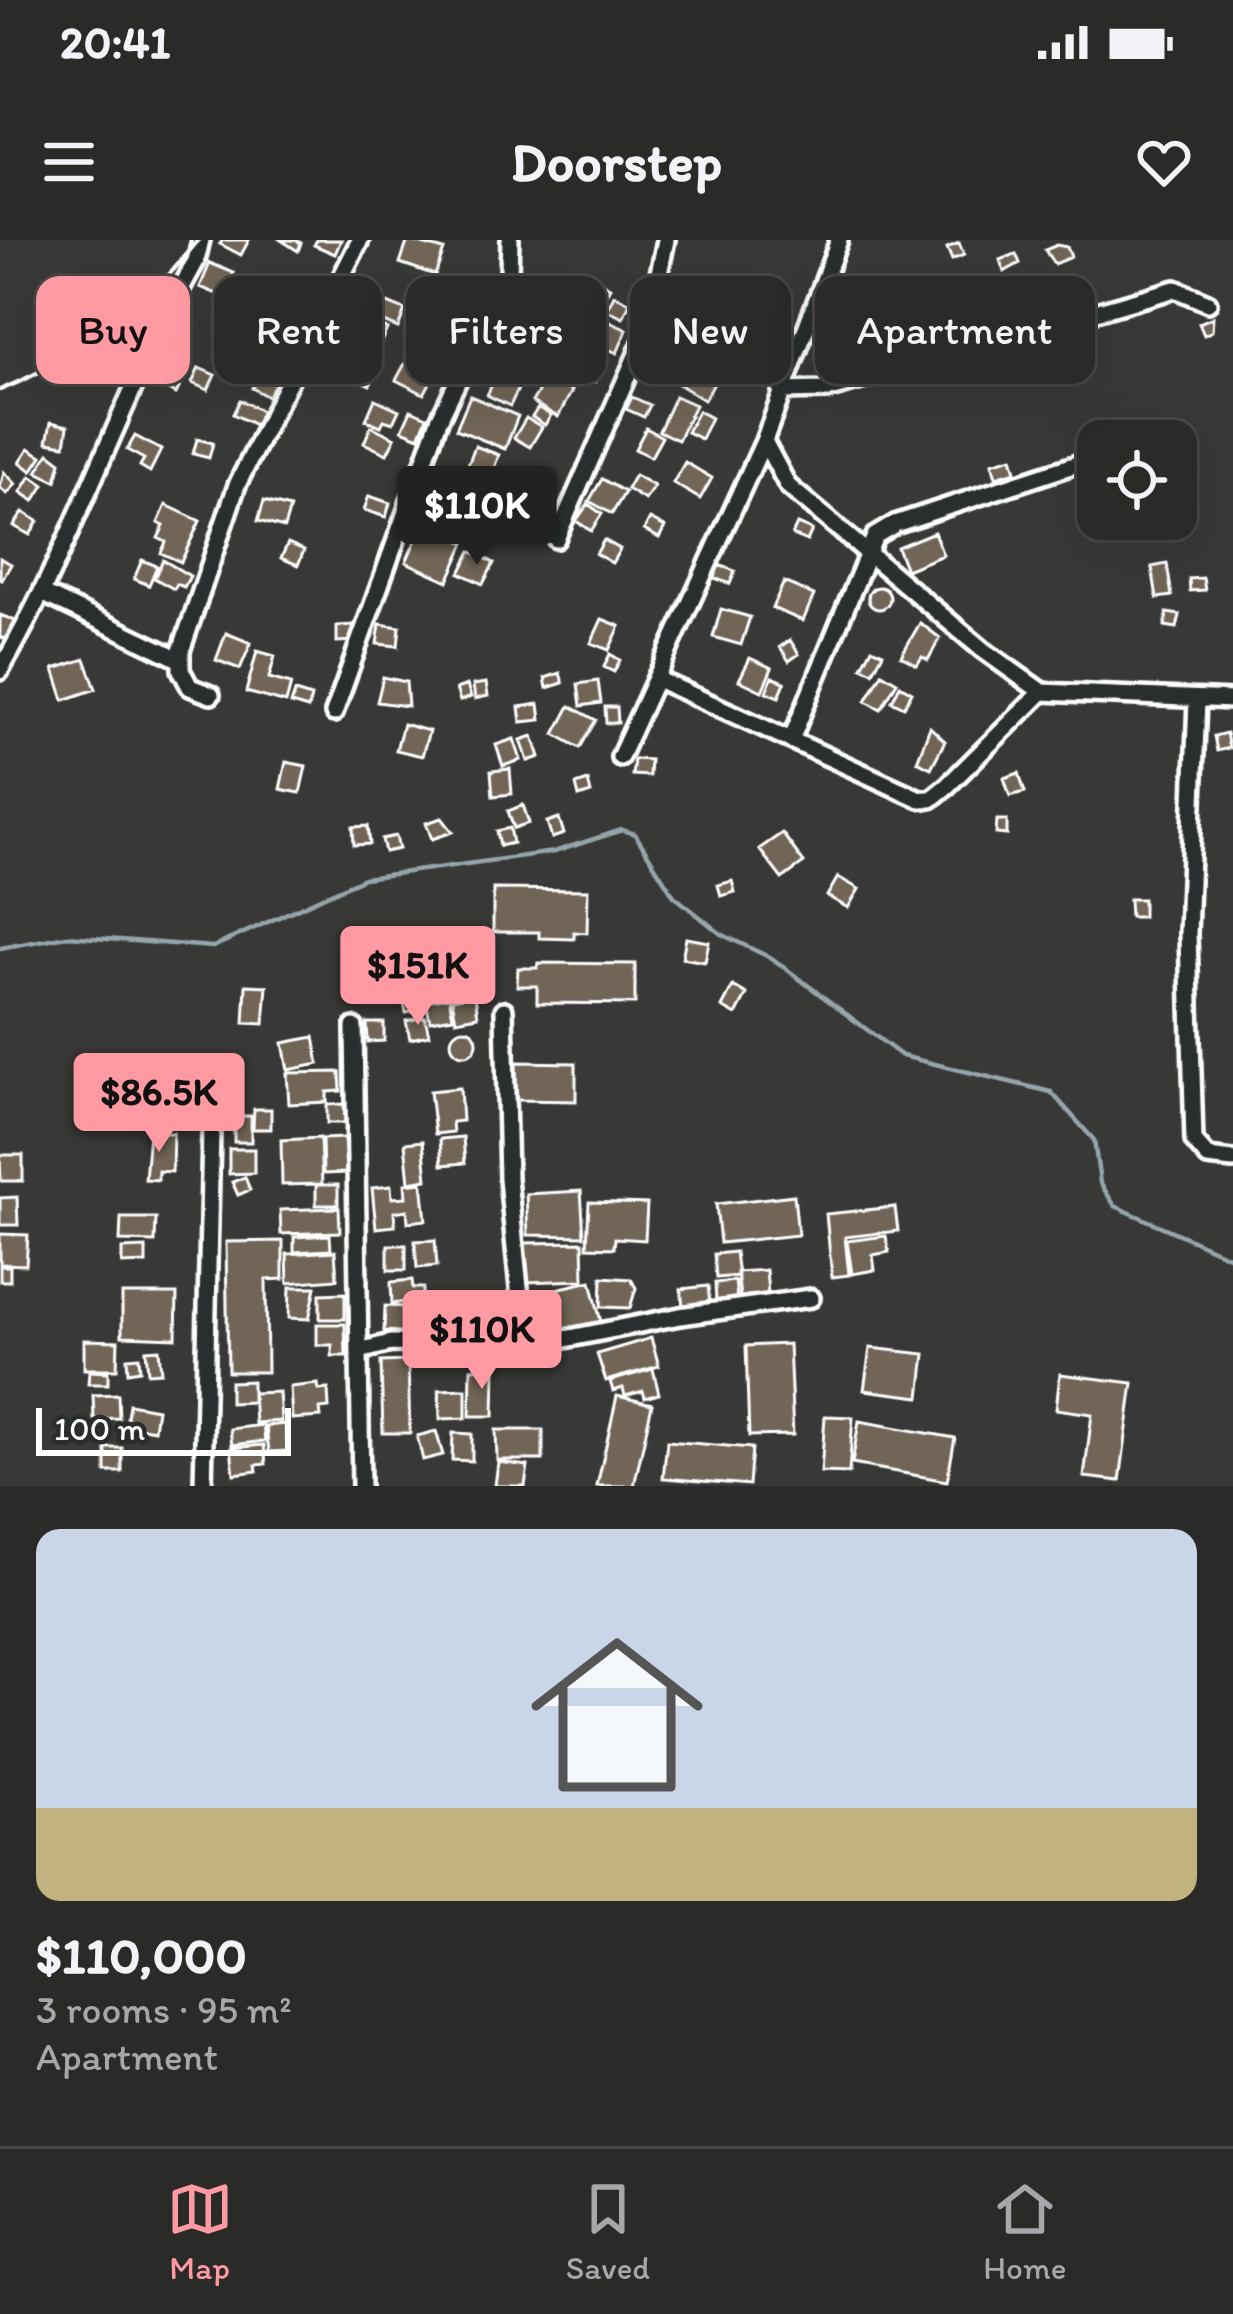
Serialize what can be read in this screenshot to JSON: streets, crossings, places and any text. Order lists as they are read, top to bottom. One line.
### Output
{"scale_bar":"100 m","page":{"status":"20:41","header":"Doorstep","chip":["Buy","Rent","Filters","New","Apartment"],"price":["$110K","$151K","$86.5K","$110K"],"scale":"100 m","list":[{"name":"$110,000","note":"3 rooms · 95 m² · Apartment"}],"tabs":["Map","Saved","Home"]}}
